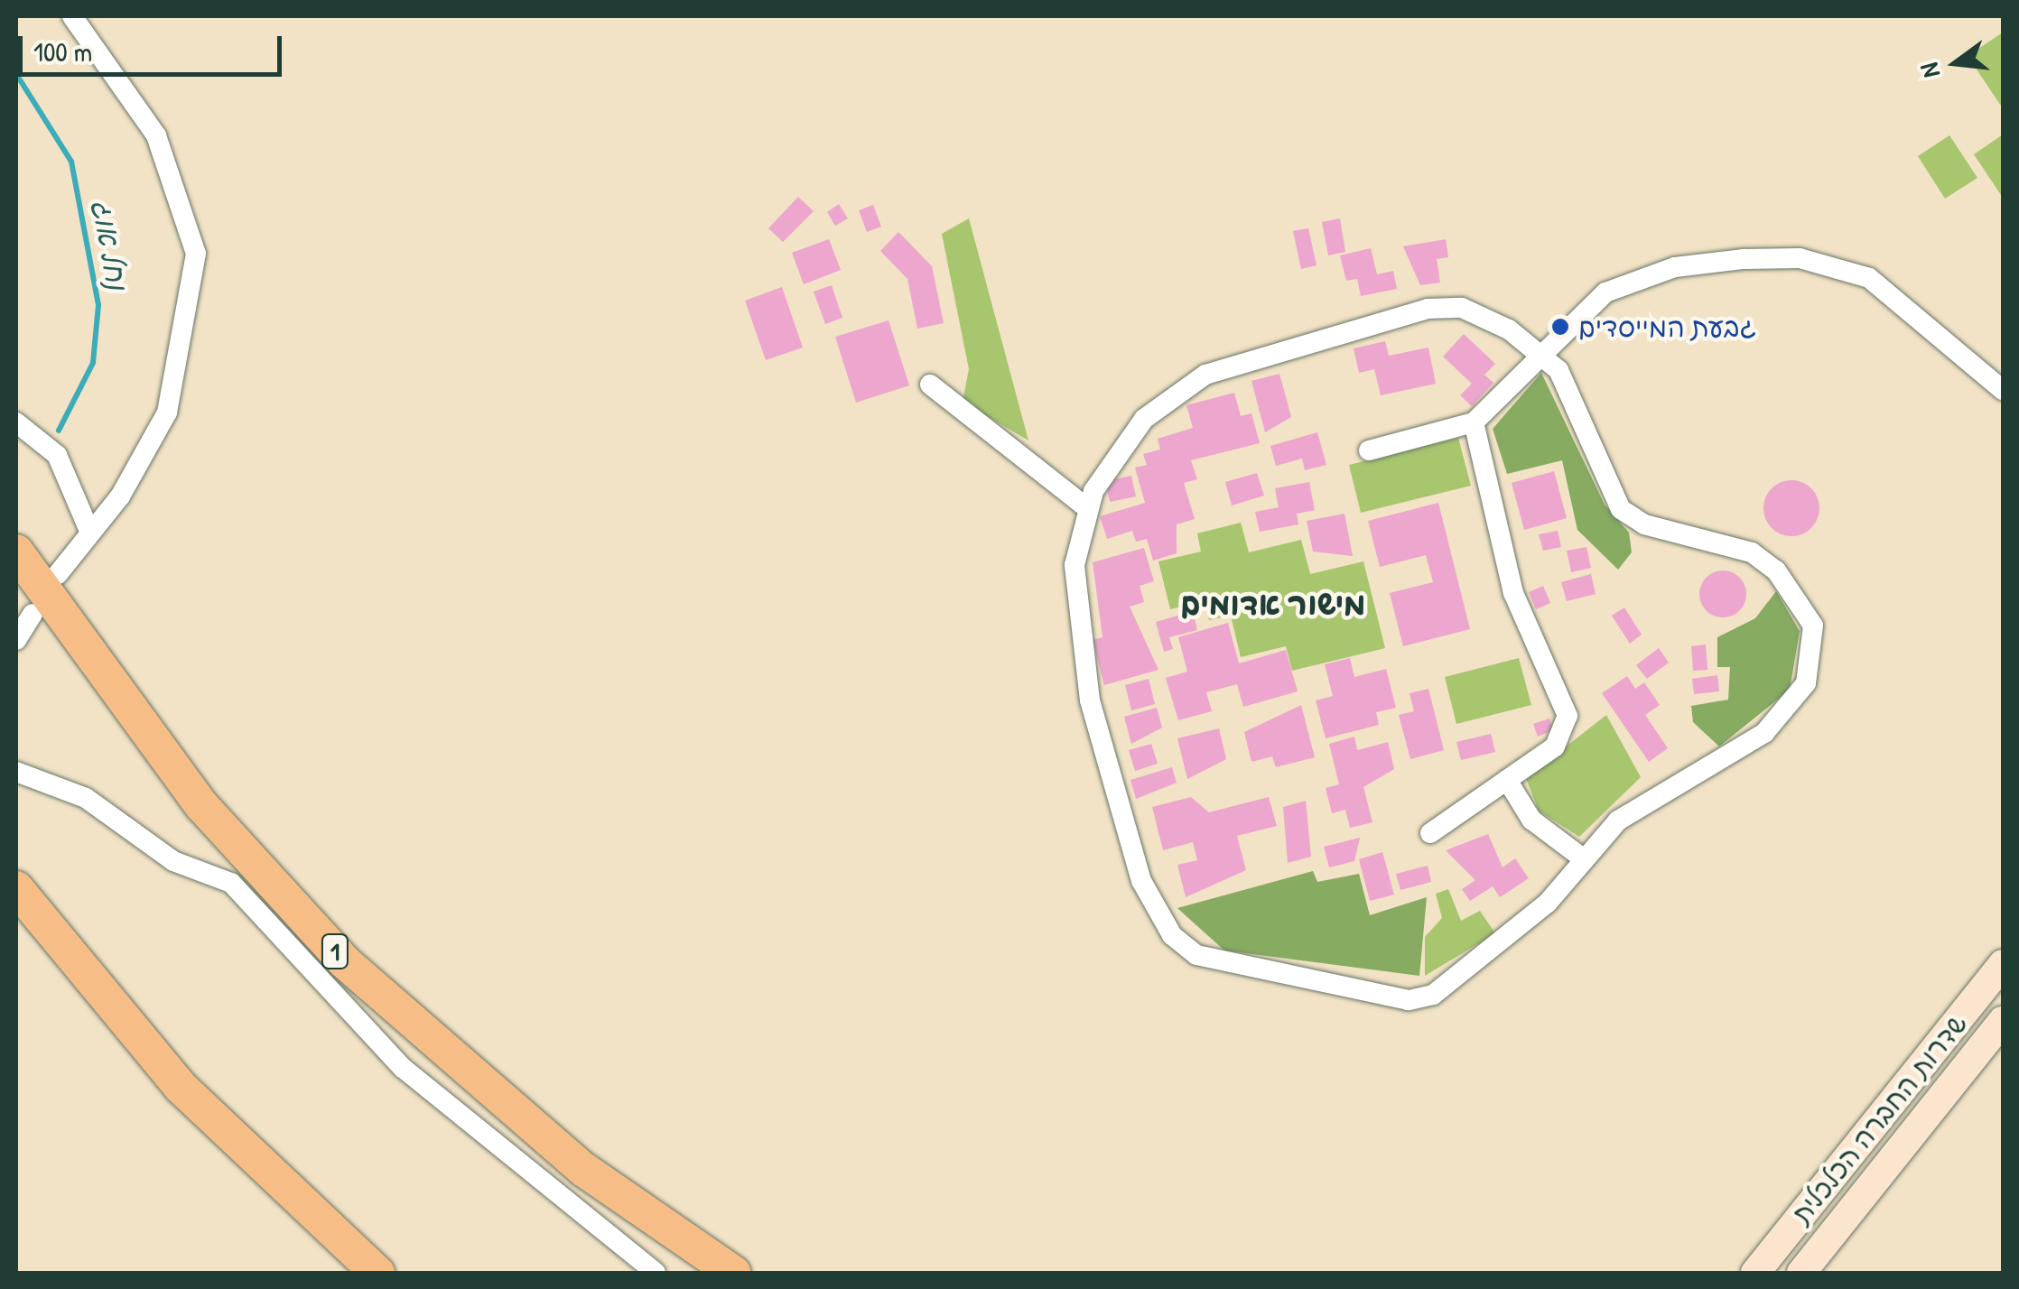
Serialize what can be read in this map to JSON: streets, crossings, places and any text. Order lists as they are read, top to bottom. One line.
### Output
{"streets":{"highway":["1"],"main road":["שדרות החברה הכלכלית"]},"districts":["מישור אדומים"],"water":["נחל אוג"],"places":["גבעת המייסדים"],"scale_bar":"100 m","north":"left"}
